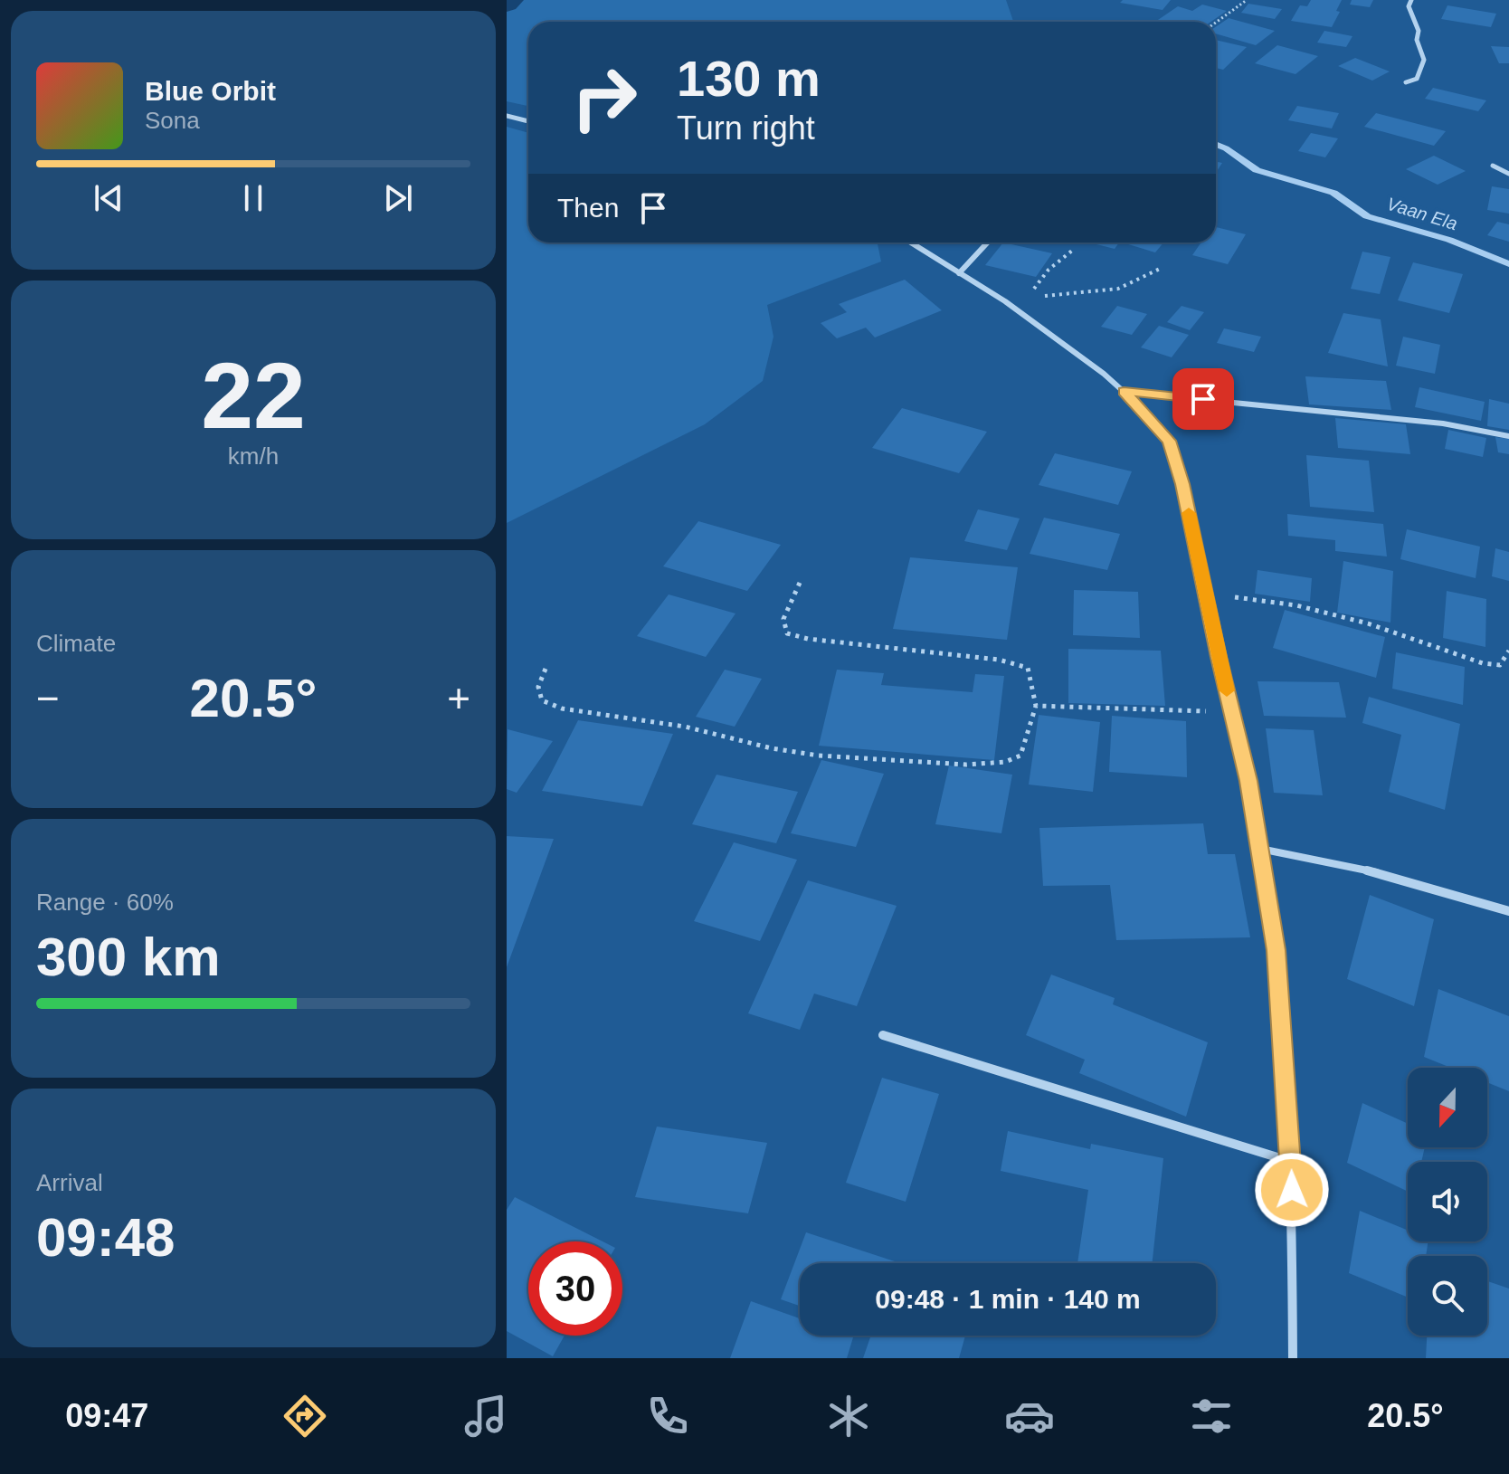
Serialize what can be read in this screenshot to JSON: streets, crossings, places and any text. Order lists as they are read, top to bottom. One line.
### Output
{"water":["Vaan Ela"],"north":"bottom","page":{"turn":["130 m","Turn right"],"song":["Blue Orbit","Sona"],"then":"Then","tile":[["22","km/h"],"Climate",["Range · 60%","300 km"],["Arrival","09:48"]],"heat":["−","20.5°","+"],"limit":"30","trip":"09:48 · 1 min · 140 m","tabs":["09:47","20.5°"]}}
